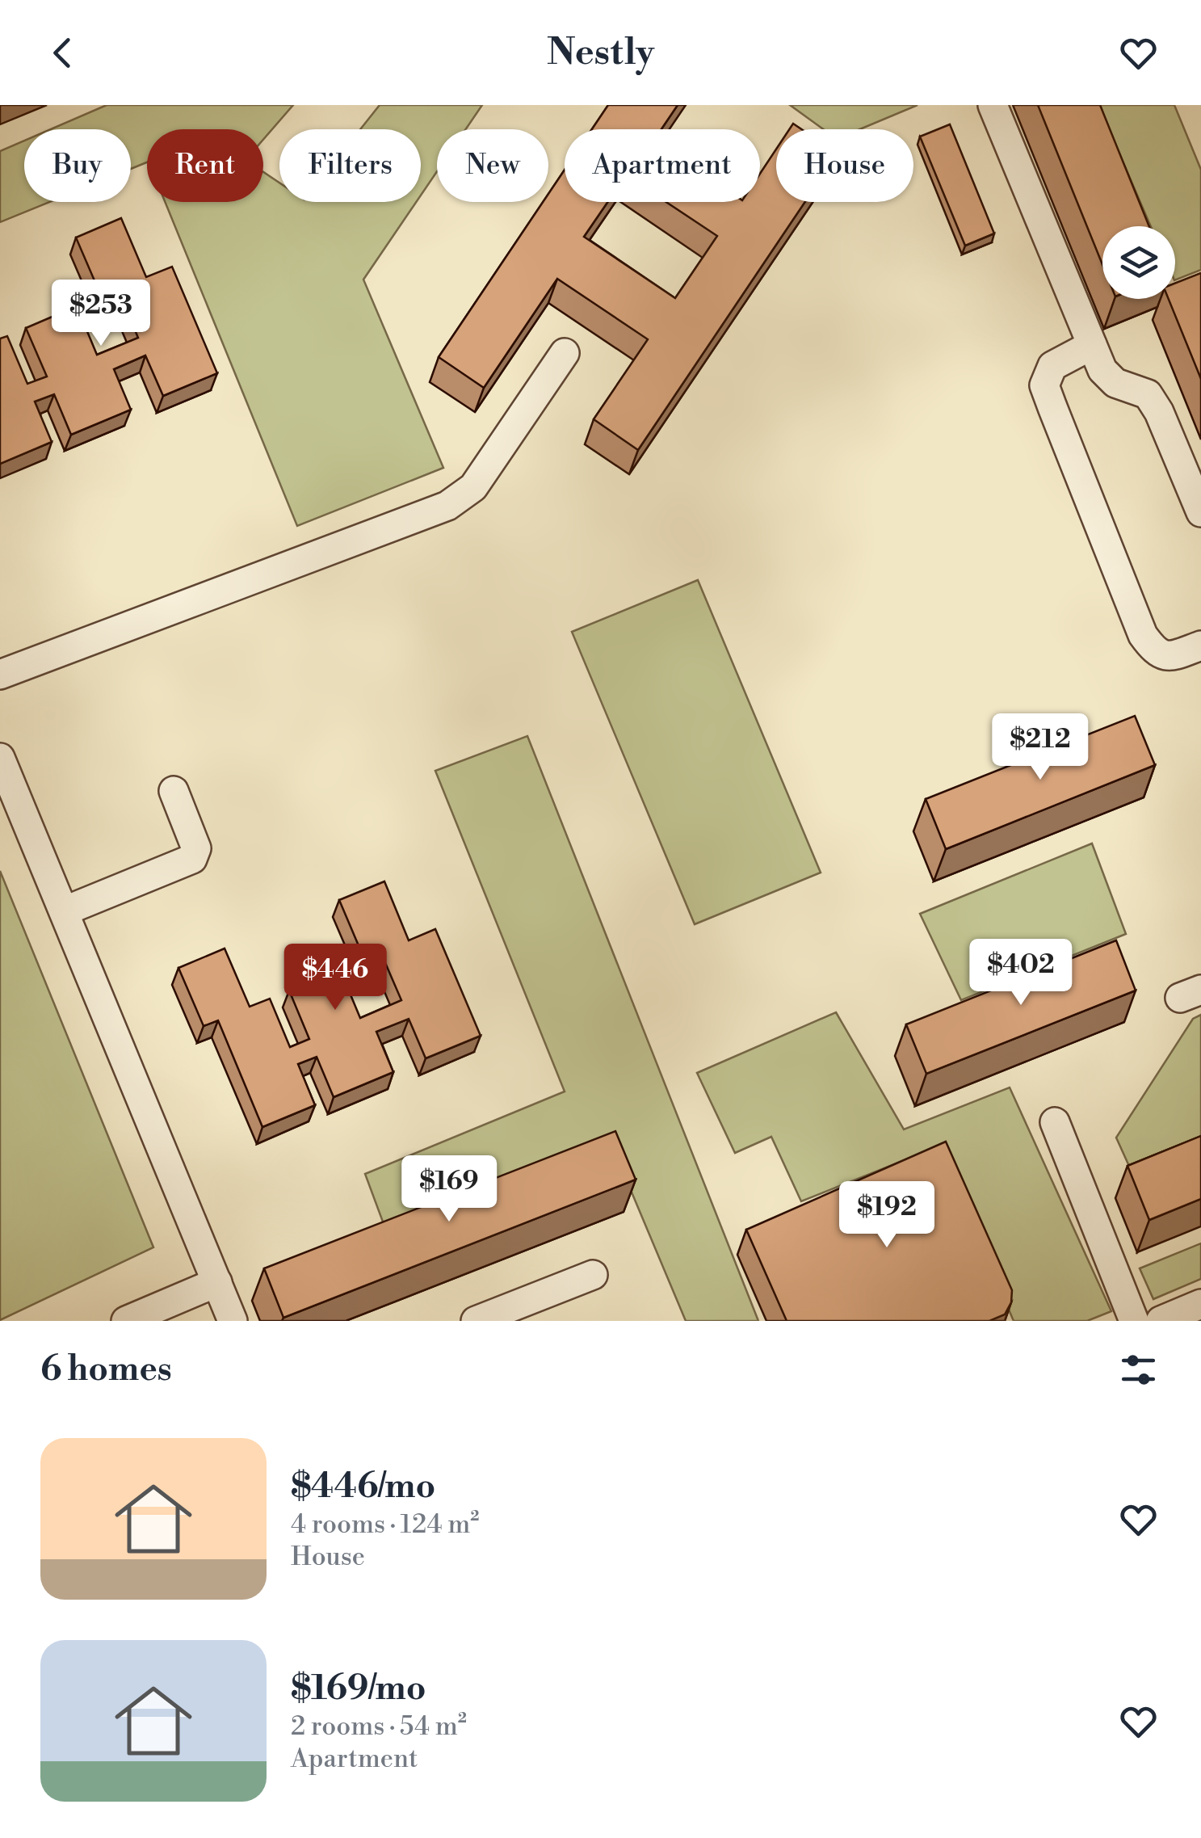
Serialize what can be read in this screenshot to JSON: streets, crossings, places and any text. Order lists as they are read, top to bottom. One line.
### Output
{"page":{"header":"Nestly","chip":["Buy","Rent","Filters","New","Apartment","House"],"price":["$253","$212","$402","$446","$169","$192"],"heading":"6 homes","list":[{"name":"$446/mo","note":"4 rooms · 124 m² · House"},{"name":"$169/mo","note":"2 rooms · 54 m² · Apartment"}]}}
